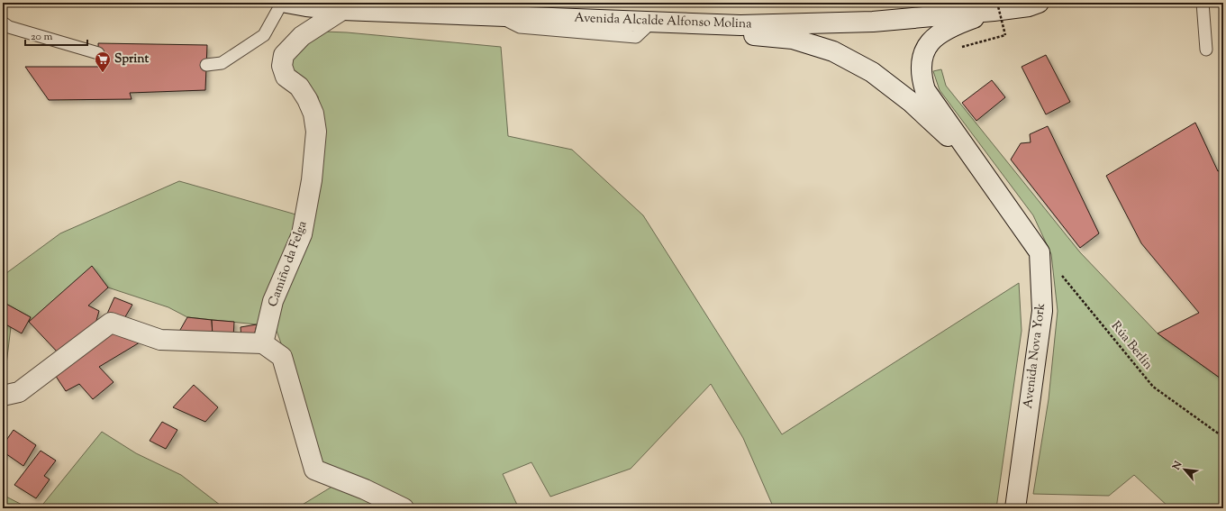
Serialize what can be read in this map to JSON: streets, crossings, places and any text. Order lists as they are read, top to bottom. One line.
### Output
{"streets":{"main road":["Avenida Alcalde Alfonso Molina","Camiño da Felga","Avenida Nova York"],"path":["Rúa Berlín"]},"crossings":[["Avenida Alcalde Alfonso Molina","Camiño da Felga"],["Rúa Berlín","Avenida Nova York"]],"places":{"supermarket":["Sprint"]},"scale_bar":"20 m","north":"top left"}
